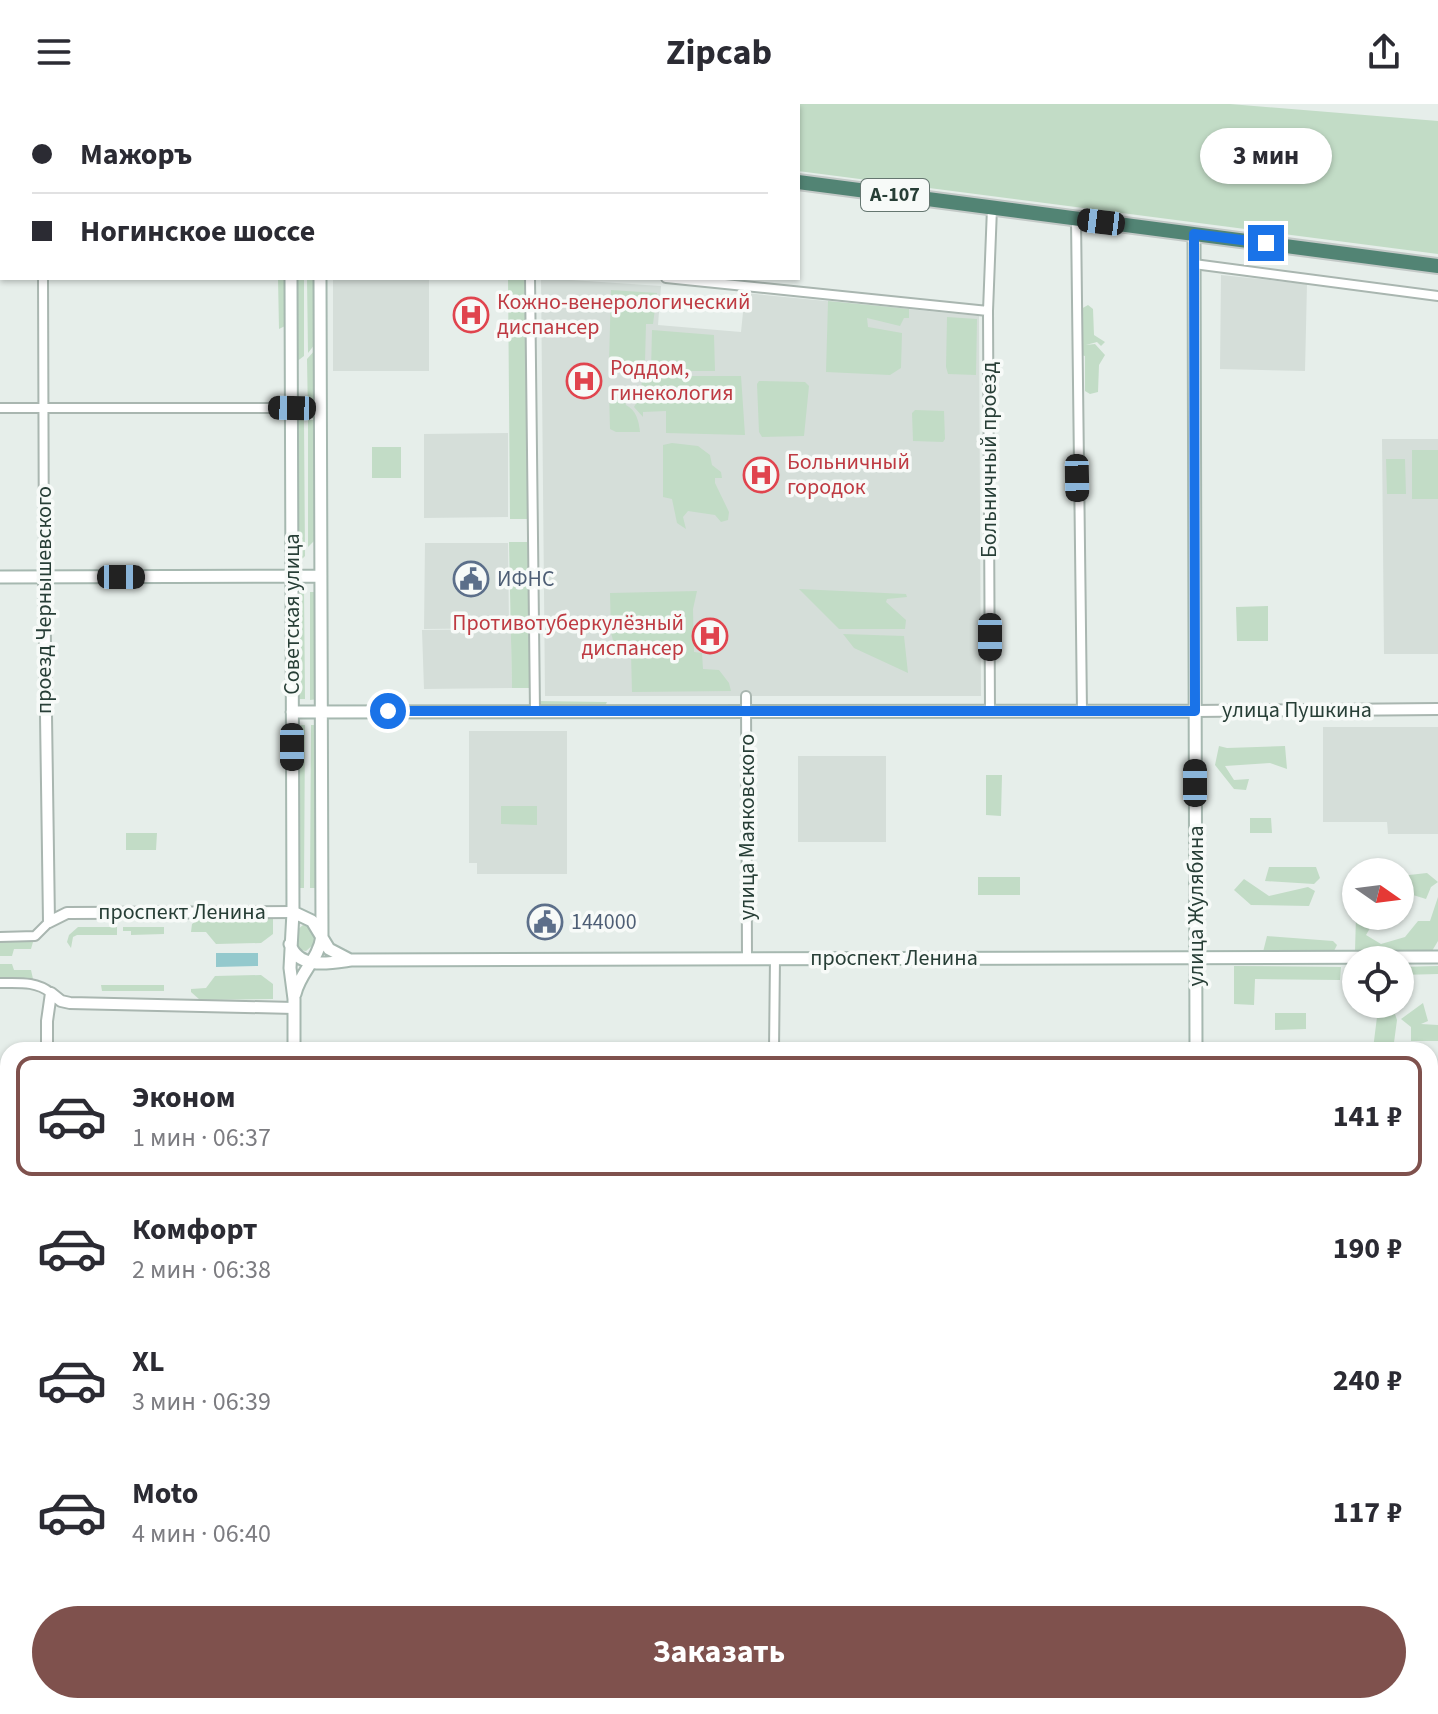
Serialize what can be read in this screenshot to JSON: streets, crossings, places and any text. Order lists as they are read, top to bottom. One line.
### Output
{"streets":{"highway":["А-107"],"main road":["Советская улица","улица Пушкина","улица Жулябина","проспект Ленина"],"street":["Больничный проезд","проезд Чернышевского","улица Маяковского"]},"crossings":[["А-107","Больничный проезд"],["А-107","улица Жулябина"],["Больничный проезд","улица Пушкина"],["проезд Чернышевского","проспект Ленина"],["Советская улица","улица Пушкина"],["Советская улица","проспект Ленина"],["улица Пушкина","улица Маяковского"],["улица Пушкина","улица Жулябина"],["улица Маяковского","проспект Ленина"],["улица Жулябина","проспект Ленина"]],"places":{"hospital":["Кожно-венерологический диспансер","Роддом, гинекология","Больничный городок","Противотуберкулёзный диспансер"],"public building":["ИФНС","144000"]},"north":"right","page":{"header":"Zipcab","banner":["Мажоръ","Ногинское шоссе"],"bubble":"3 мин","list":[{"name":"Эконом","note":"1 мин · 06:37","value":"141 ₽"},{"name":"Комфорт","note":"2 мин · 06:38","value":"190 ₽"},{"name":"XL","note":"3 мин · 06:39","value":"240 ₽"},{"name":"Moto","note":"4 мин · 06:40","value":"117 ₽"}],"buttons":"Заказать"}}
